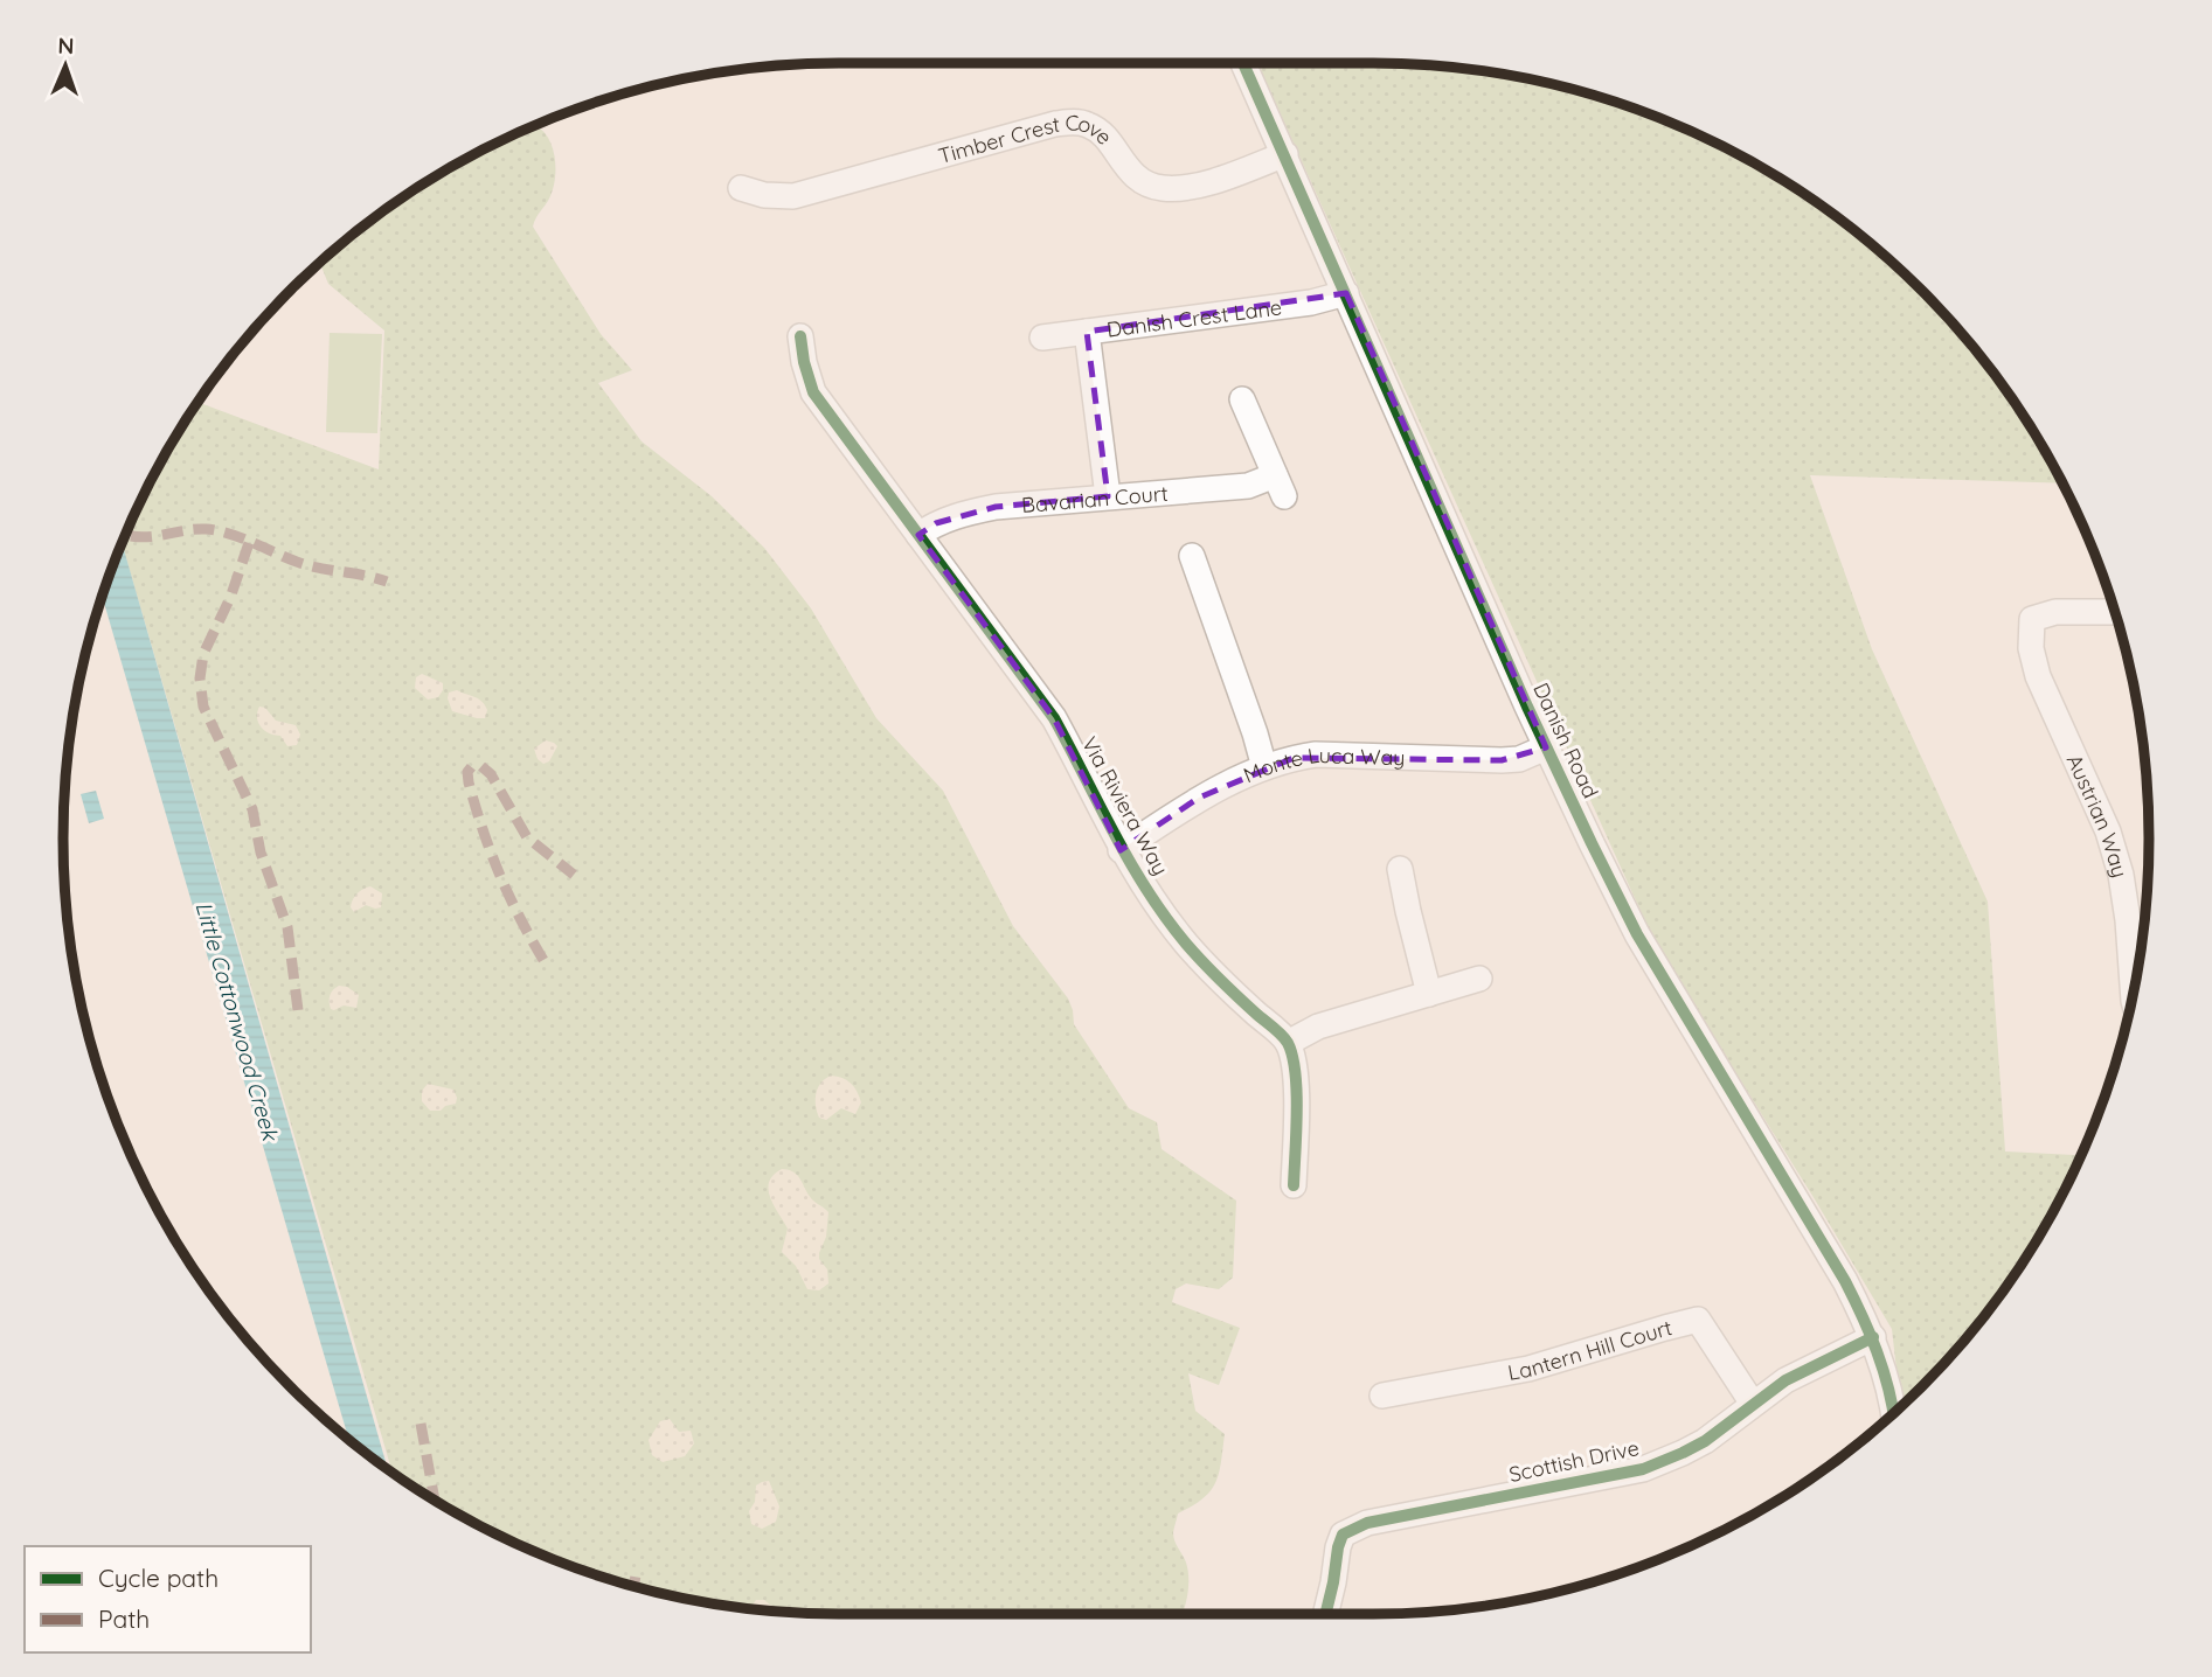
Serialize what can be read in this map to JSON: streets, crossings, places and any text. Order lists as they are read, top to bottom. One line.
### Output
{"streets":{"street":["Timber Crest Cove","Danish Crest Lane","Bavarian Court","Danish Road","Monte Luca Way","Via Riviera Way","Austrian Way","Lantern Hill Court","Scottish Drive"]},"crossings":[["Timber Crest Cove","Danish Road"],["Danish Crest Lane","Danish Road"],["Bavarian Court","Via Riviera Way"],["Danish Road","Monte Luca Way"],["Danish Road","Scottish Drive"],["Monte Luca Way","Via Riviera Way"],["Lantern Hill Court","Scottish Drive"]],"water":["Little Cottonwood Creek"],"legend":["Cycle path","Path"],"north":"top"}
